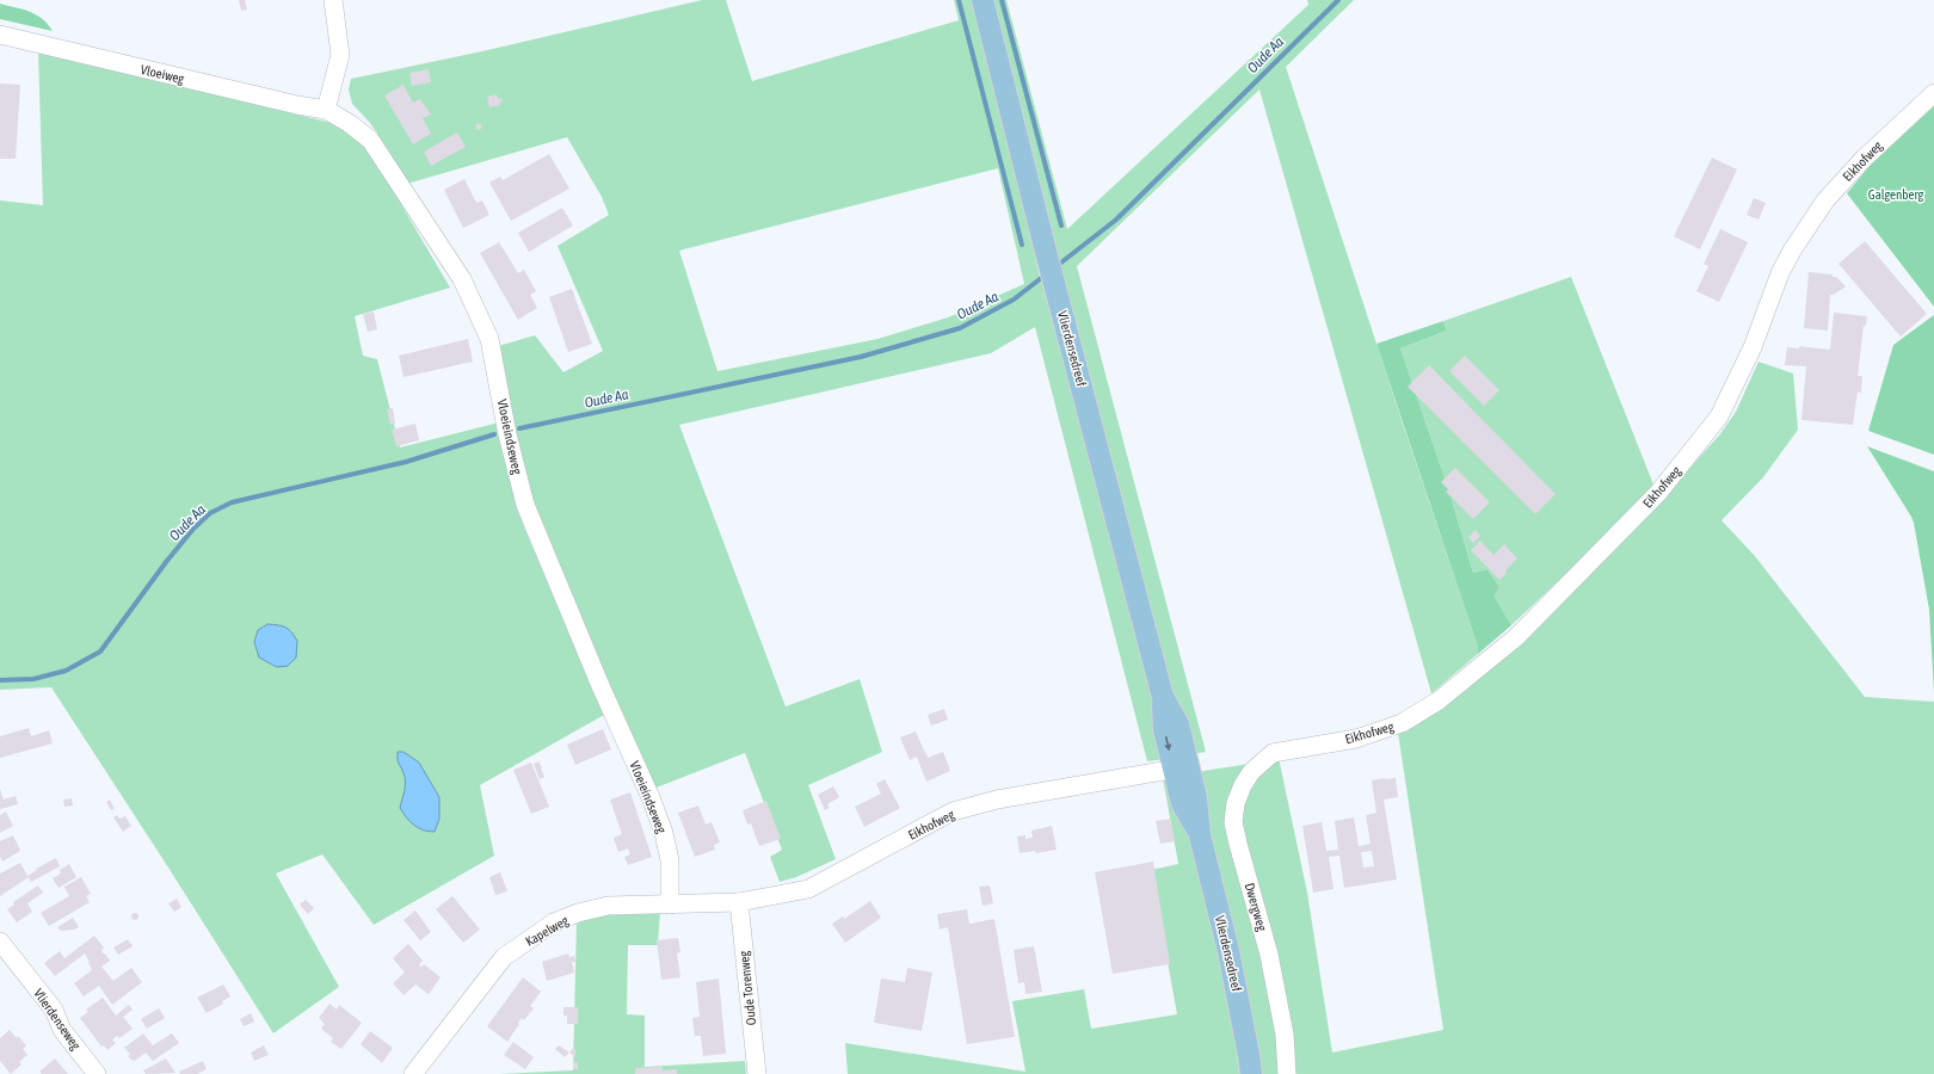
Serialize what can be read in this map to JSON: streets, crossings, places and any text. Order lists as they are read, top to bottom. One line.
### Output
{"streets":{"main road":["Vlierdensedreef"],"street":["Vloeiweg","Eikhofweg","Vloeieindseweg","Dwergweg","Kapelweg","Oude Torenweg","Vlierdenseweg"]},"crossings":[["Vloeiweg","Vloeieindseweg"],["Eikhofweg","Dwergweg"],["Eikhofweg","Kapelweg"],["Eikhofweg","Oude Torenweg"],["Vloeieindseweg","Kapelweg"],["Kapelweg","Oude Torenweg"]],"water":["Oude Aa"],"parks":["Galgenberg"]}
